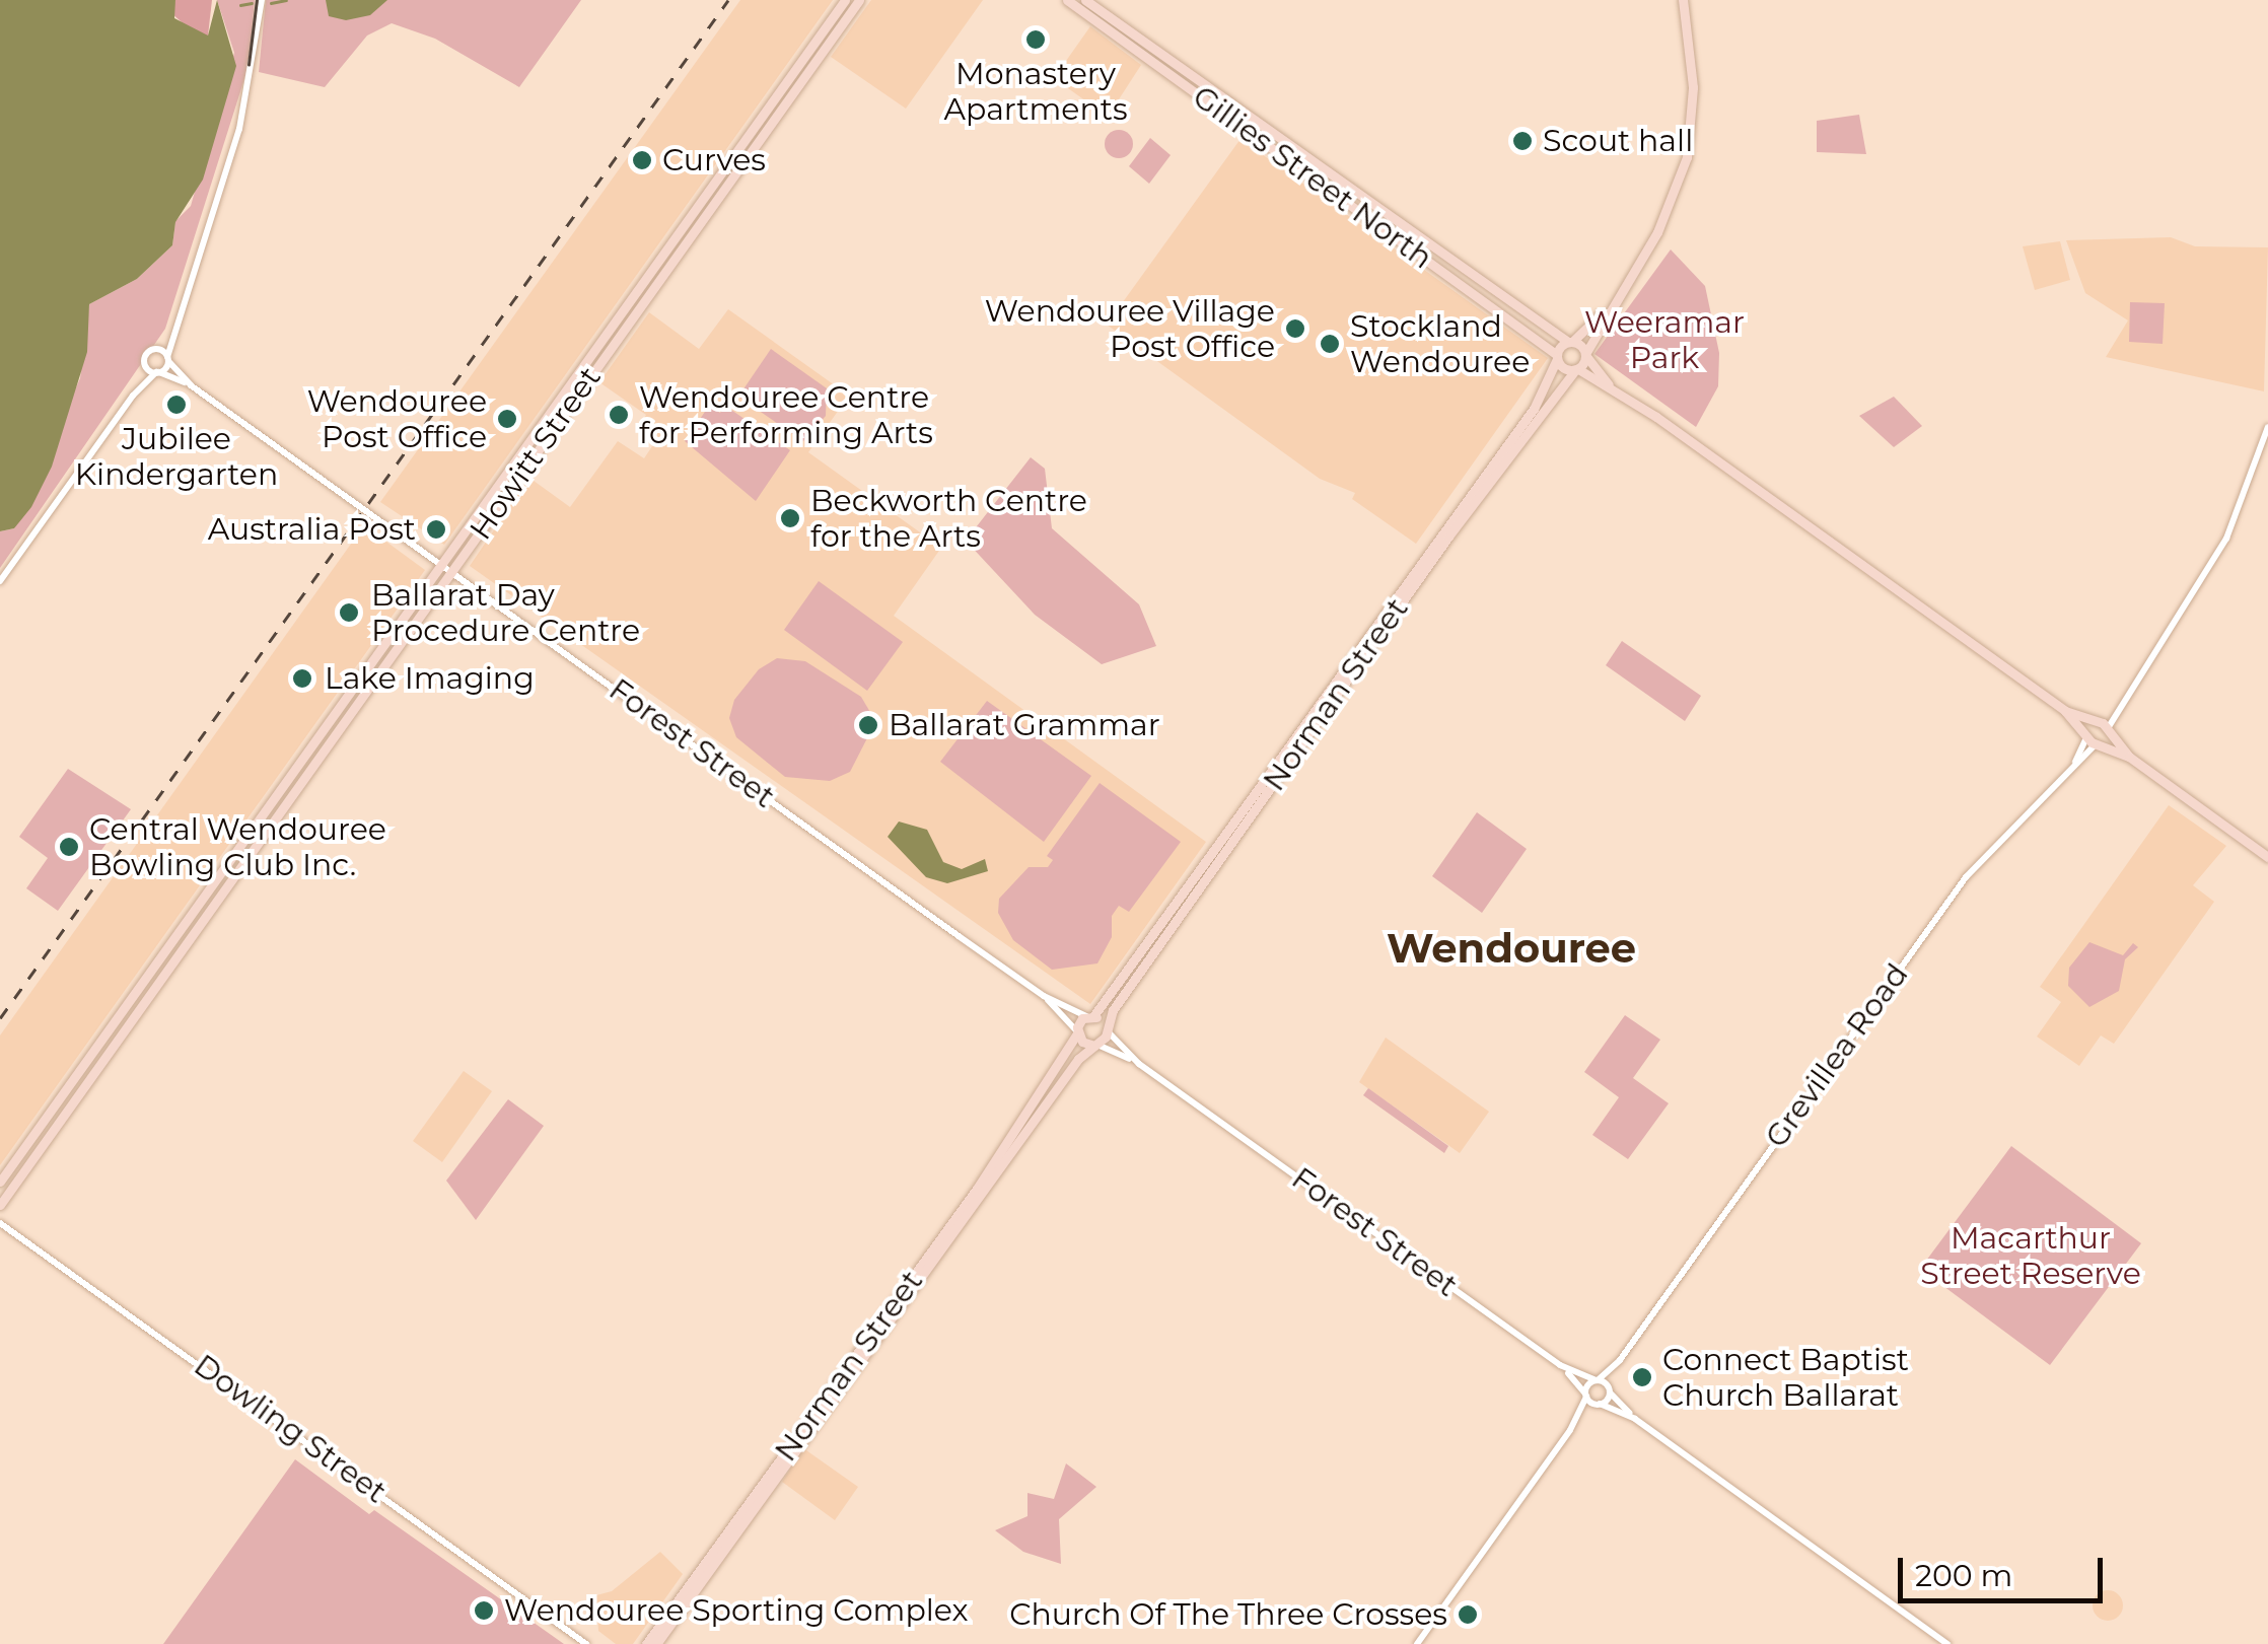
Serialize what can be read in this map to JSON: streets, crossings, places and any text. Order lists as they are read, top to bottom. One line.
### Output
{"streets":{"main road":["Gillies Street North","Howitt Street","Norman Street"],"street":["Forest Street","Grevillea Road","Dowling Street"]},"crossings":[["Gillies Street North","Norman Street"],["Howitt Street","Forest Street"],["Norman Street","Forest Street"],["Forest Street","Grevillea Road"]],"districts":["Wendouree"],"parks":["Weeramar Park","Macarthur Street Reserve"],"places":["Monastery Apartments","Scout hall","Curves","Wendouree Village Post Office","Stockland Wendouree","Jubilee Kindergarten","Wendouree Centre for Performing Arts","Wendouree Post Office","Beckworth Centre for the Arts","Australia Post","Ballarat Day Procedure Centre","Lake Imaging","Ballarat Grammar","Central Wendouree Bowling Club Inc.","Connect Baptist Church Ballarat","Wendouree Sporting Complex","Church Of The Three Crosses"],"scale_bar":"200 m"}
